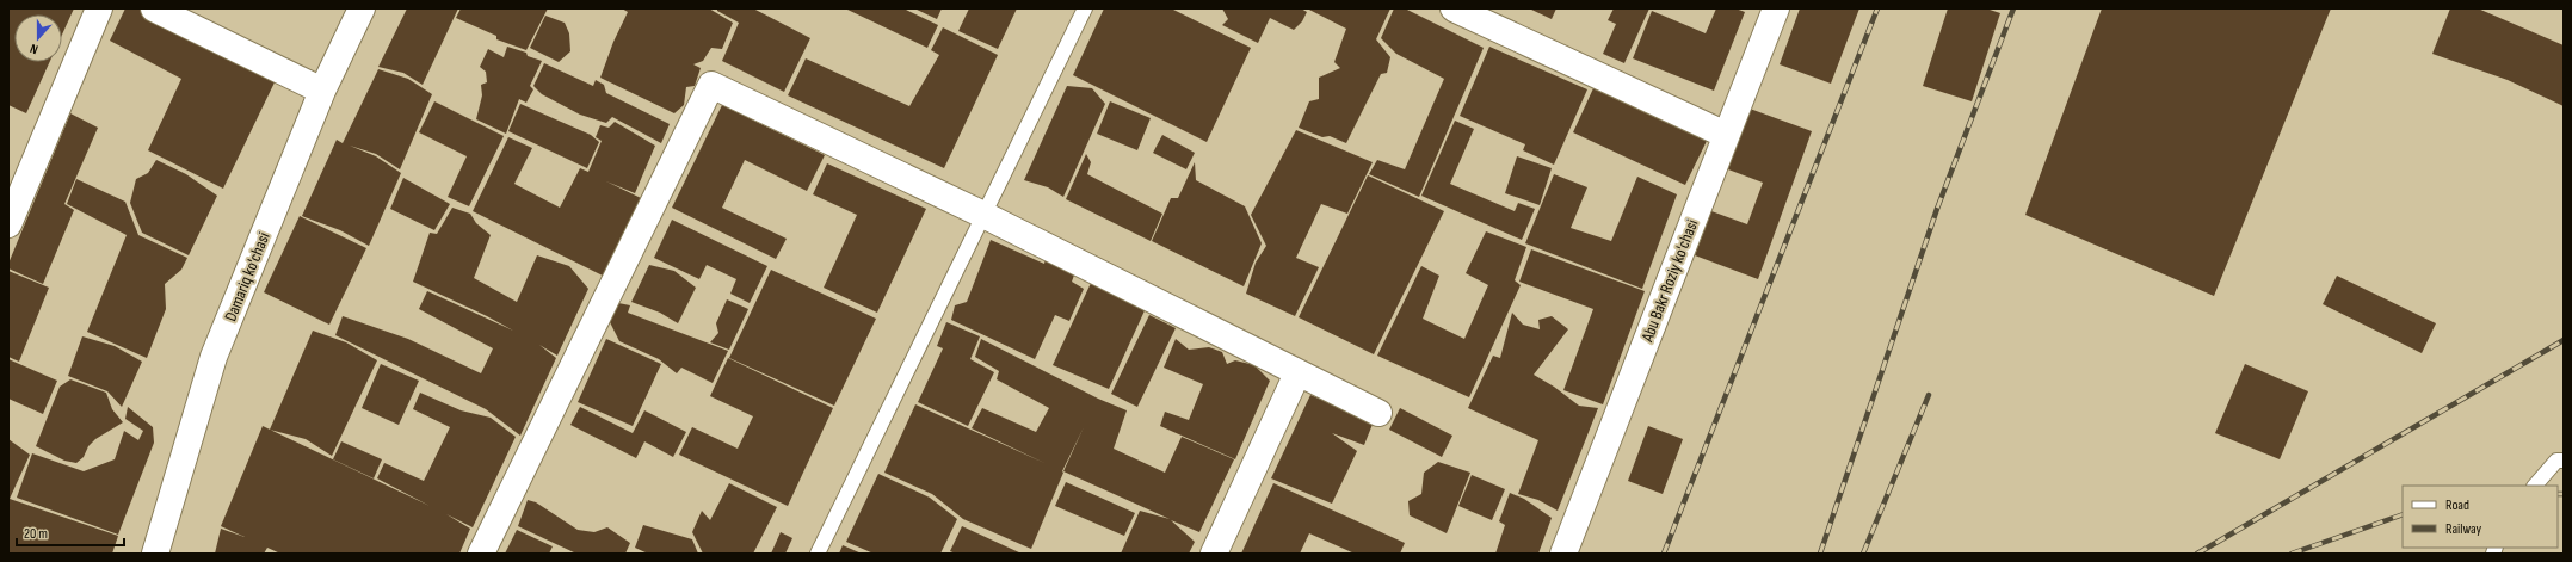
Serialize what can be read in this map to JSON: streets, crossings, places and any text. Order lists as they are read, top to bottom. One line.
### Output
{"streets":{"street":["Damariq ko'chasi","Abu Bakr Roziy ko'chasi"]},"legend":["Road","Railway"],"scale_bar":"20 m","north":"bottom"}
